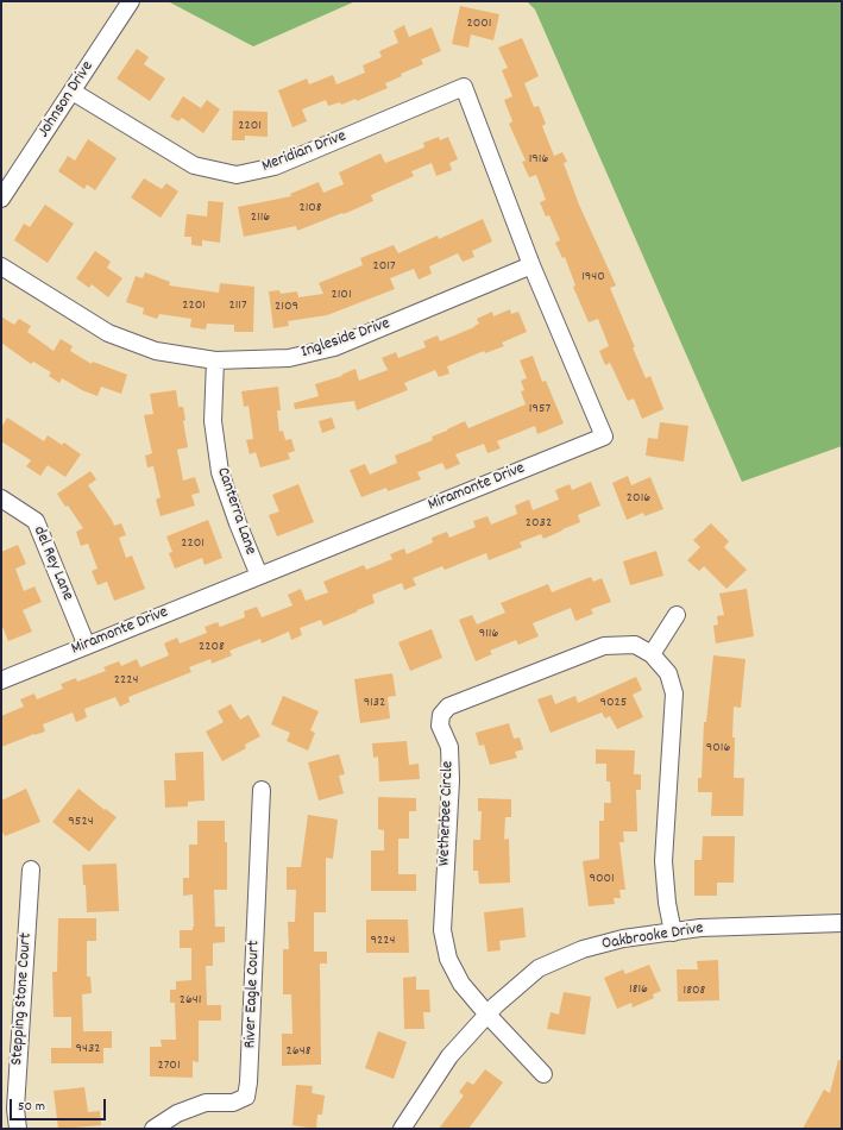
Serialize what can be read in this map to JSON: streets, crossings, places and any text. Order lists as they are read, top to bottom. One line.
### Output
{"streets":{"street":["Johnson Drive","Meridian Drive","Ingleside Drive","Miramonte Drive","Canterra Lane","del Rey Lane","Wetherbee Circle","Oakbrooke Drive","River Eagle Court","Stepping Stone Court"]},"crossings":[["Johnson Drive","Meridian Drive"],["Meridian Drive","Miramonte Drive"],["Ingleside Drive","Miramonte Drive"],["Ingleside Drive","Canterra Lane"],["Miramonte Drive","Canterra Lane"],["Miramonte Drive","del Rey Lane"],["Wetherbee Circle","Oakbrooke Drive"]],"house_numbers":["2001","2201","1916","2108","2116","2017","1940","2101","2201","2117","2109","1957","2016","2032","2201","9116","2208","2224","9132","9025","9016","9524","9001","9224","1816","1808","2641","9432","2648","2701"],"scale_bar":"50 m"}
